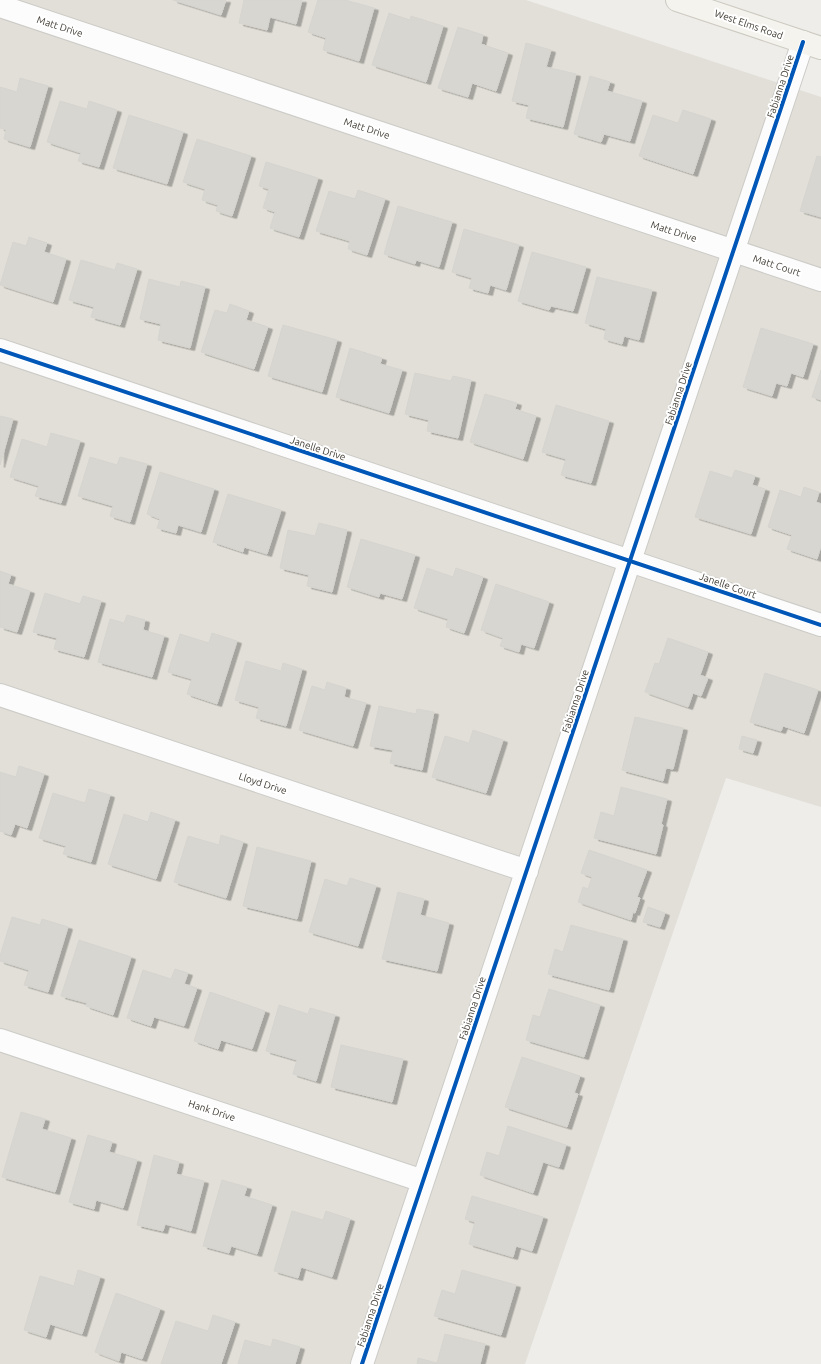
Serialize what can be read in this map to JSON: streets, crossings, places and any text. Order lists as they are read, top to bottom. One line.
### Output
{"streets":{"main road":["West Elms Road"],"street":["Matt Drive","Fabianna Drive","Matt Court","Janelle Drive","Janelle Court","Lloyd Drive","Hank Drive"]},"crossings":[["West Elms Road","Fabianna Drive"],["Matt Drive","Fabianna Drive"],["Matt Drive","Matt Court"],["Fabianna Drive","Matt Court"],["Fabianna Drive","Janelle Drive"],["Fabianna Drive","Janelle Court"],["Fabianna Drive","Lloyd Drive"],["Fabianna Drive","Hank Drive"],["Janelle Drive","Janelle Court"]]}
